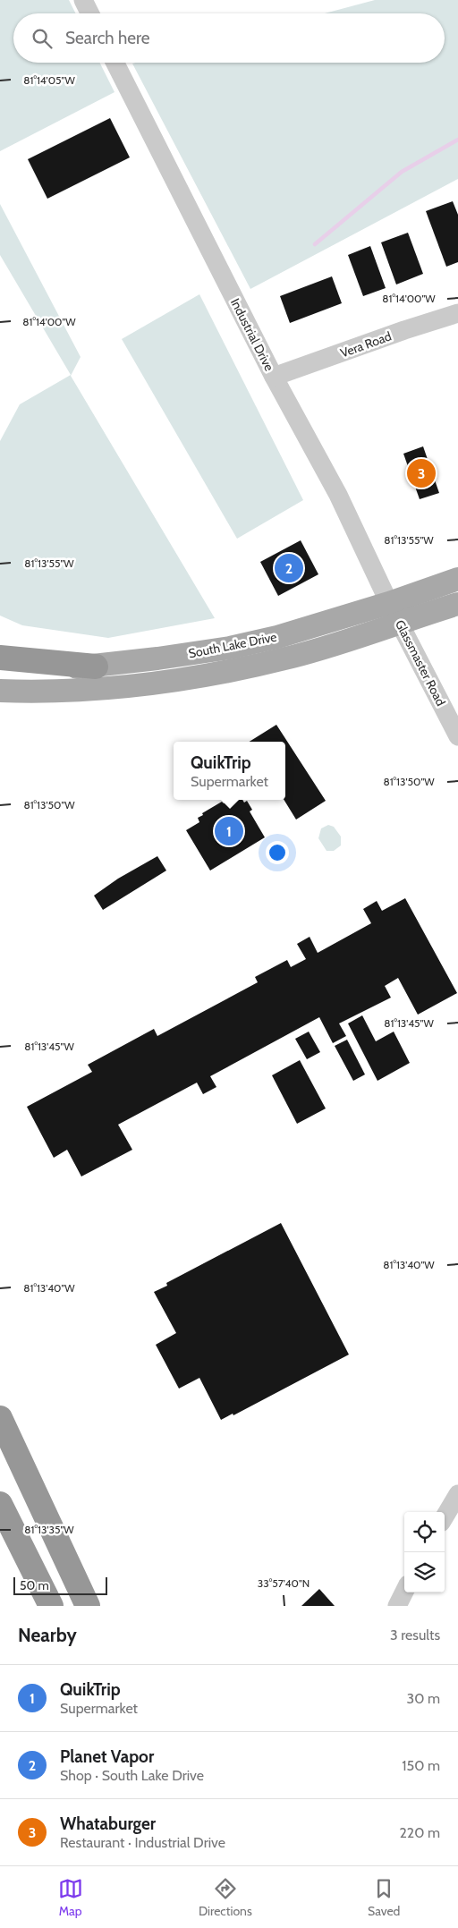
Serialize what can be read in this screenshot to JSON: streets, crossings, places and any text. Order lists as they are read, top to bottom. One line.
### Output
{"streets":{"main road":["South Lake Drive"],"street":["Industrial Drive","Vera Road","Glassmaster Road"]},"crossings":[["Industrial Drive","Vera Road"],["Industrial Drive","South Lake Drive"],["Industrial Drive","Glassmaster Road"],["South Lake Drive","Glassmaster Road"]],"scale_bar":"50 m","page":{"search":"Search here","pins":["3","2","1"],"popup":["QuikTrip","Supermarket"],"scale":"50 m","heading":["Nearby","3 results"],"list":[{"mark":"1","name":"QuikTrip","note":"Supermarket","value":"30 m"},{"mark":"2","name":"Planet Vapor","note":"Shop · South Lake Drive","value":"150 m"},{"mark":"3","name":"Whataburger","note":"Restaurant · Industrial Drive","value":"220 m"}],"nav":["Map","Directions","Saved"]},"coordinates":["81°14'05\"W","81°14'00\"W","81°13'55\"W","81°13'50\"W","81°13'45\"W","81°13'40\"W","81°13'35\"W","33°57'40\"N"]}
